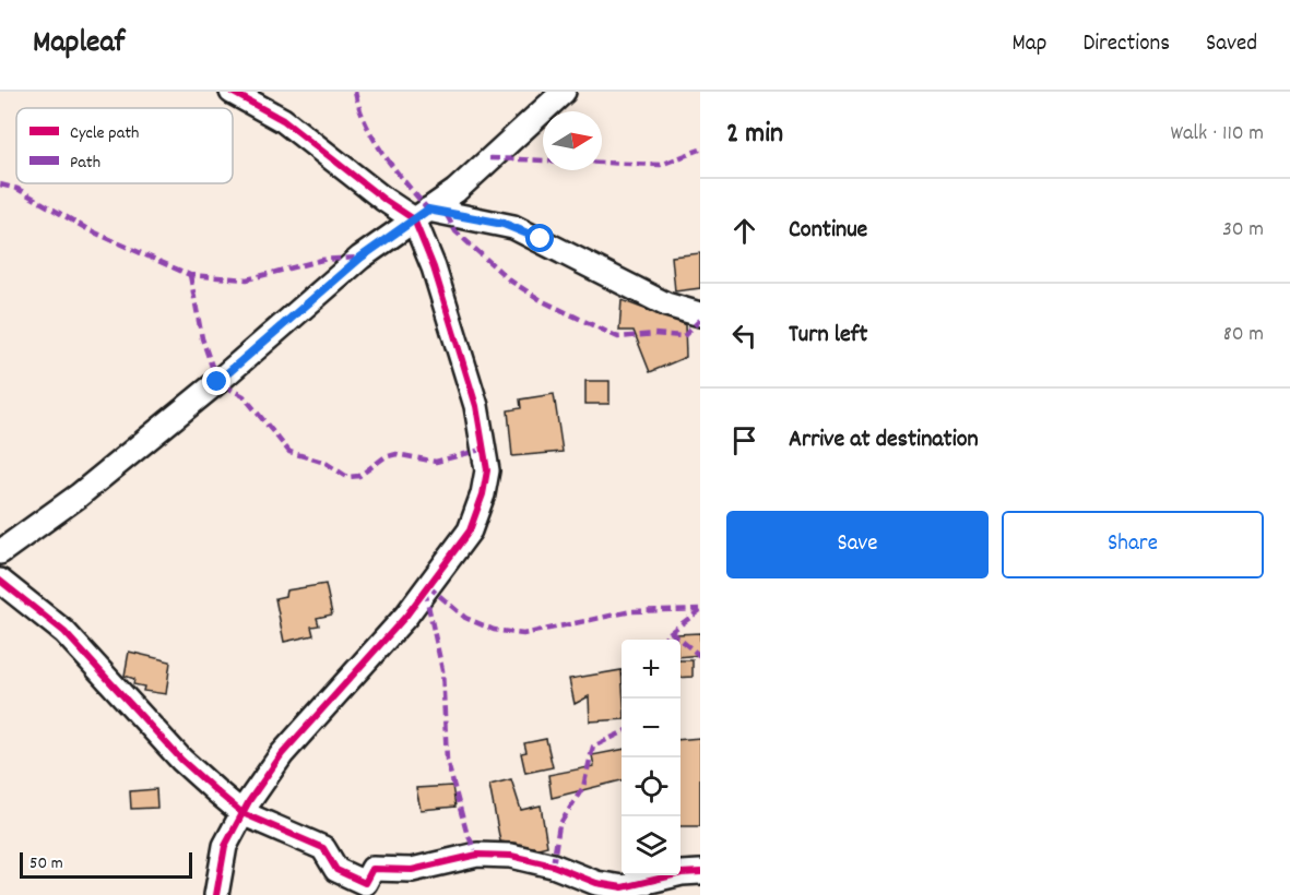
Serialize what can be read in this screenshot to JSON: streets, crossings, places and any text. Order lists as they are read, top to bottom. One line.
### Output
{"legend":["Cycle path","Path"],"scale_bar":"50 m","north":"right","page":{"header":"Mapleaf","nav":["Map","Directions","Saved"],"heading":["2 min","Walk · 110 m"],"list":[["Continue","30 m"],["Turn left","80 m"],"Arrive at destination"],"buttons":["Save","Share"],"map_buttons":["+","−"],"scale":"50 m"}}
